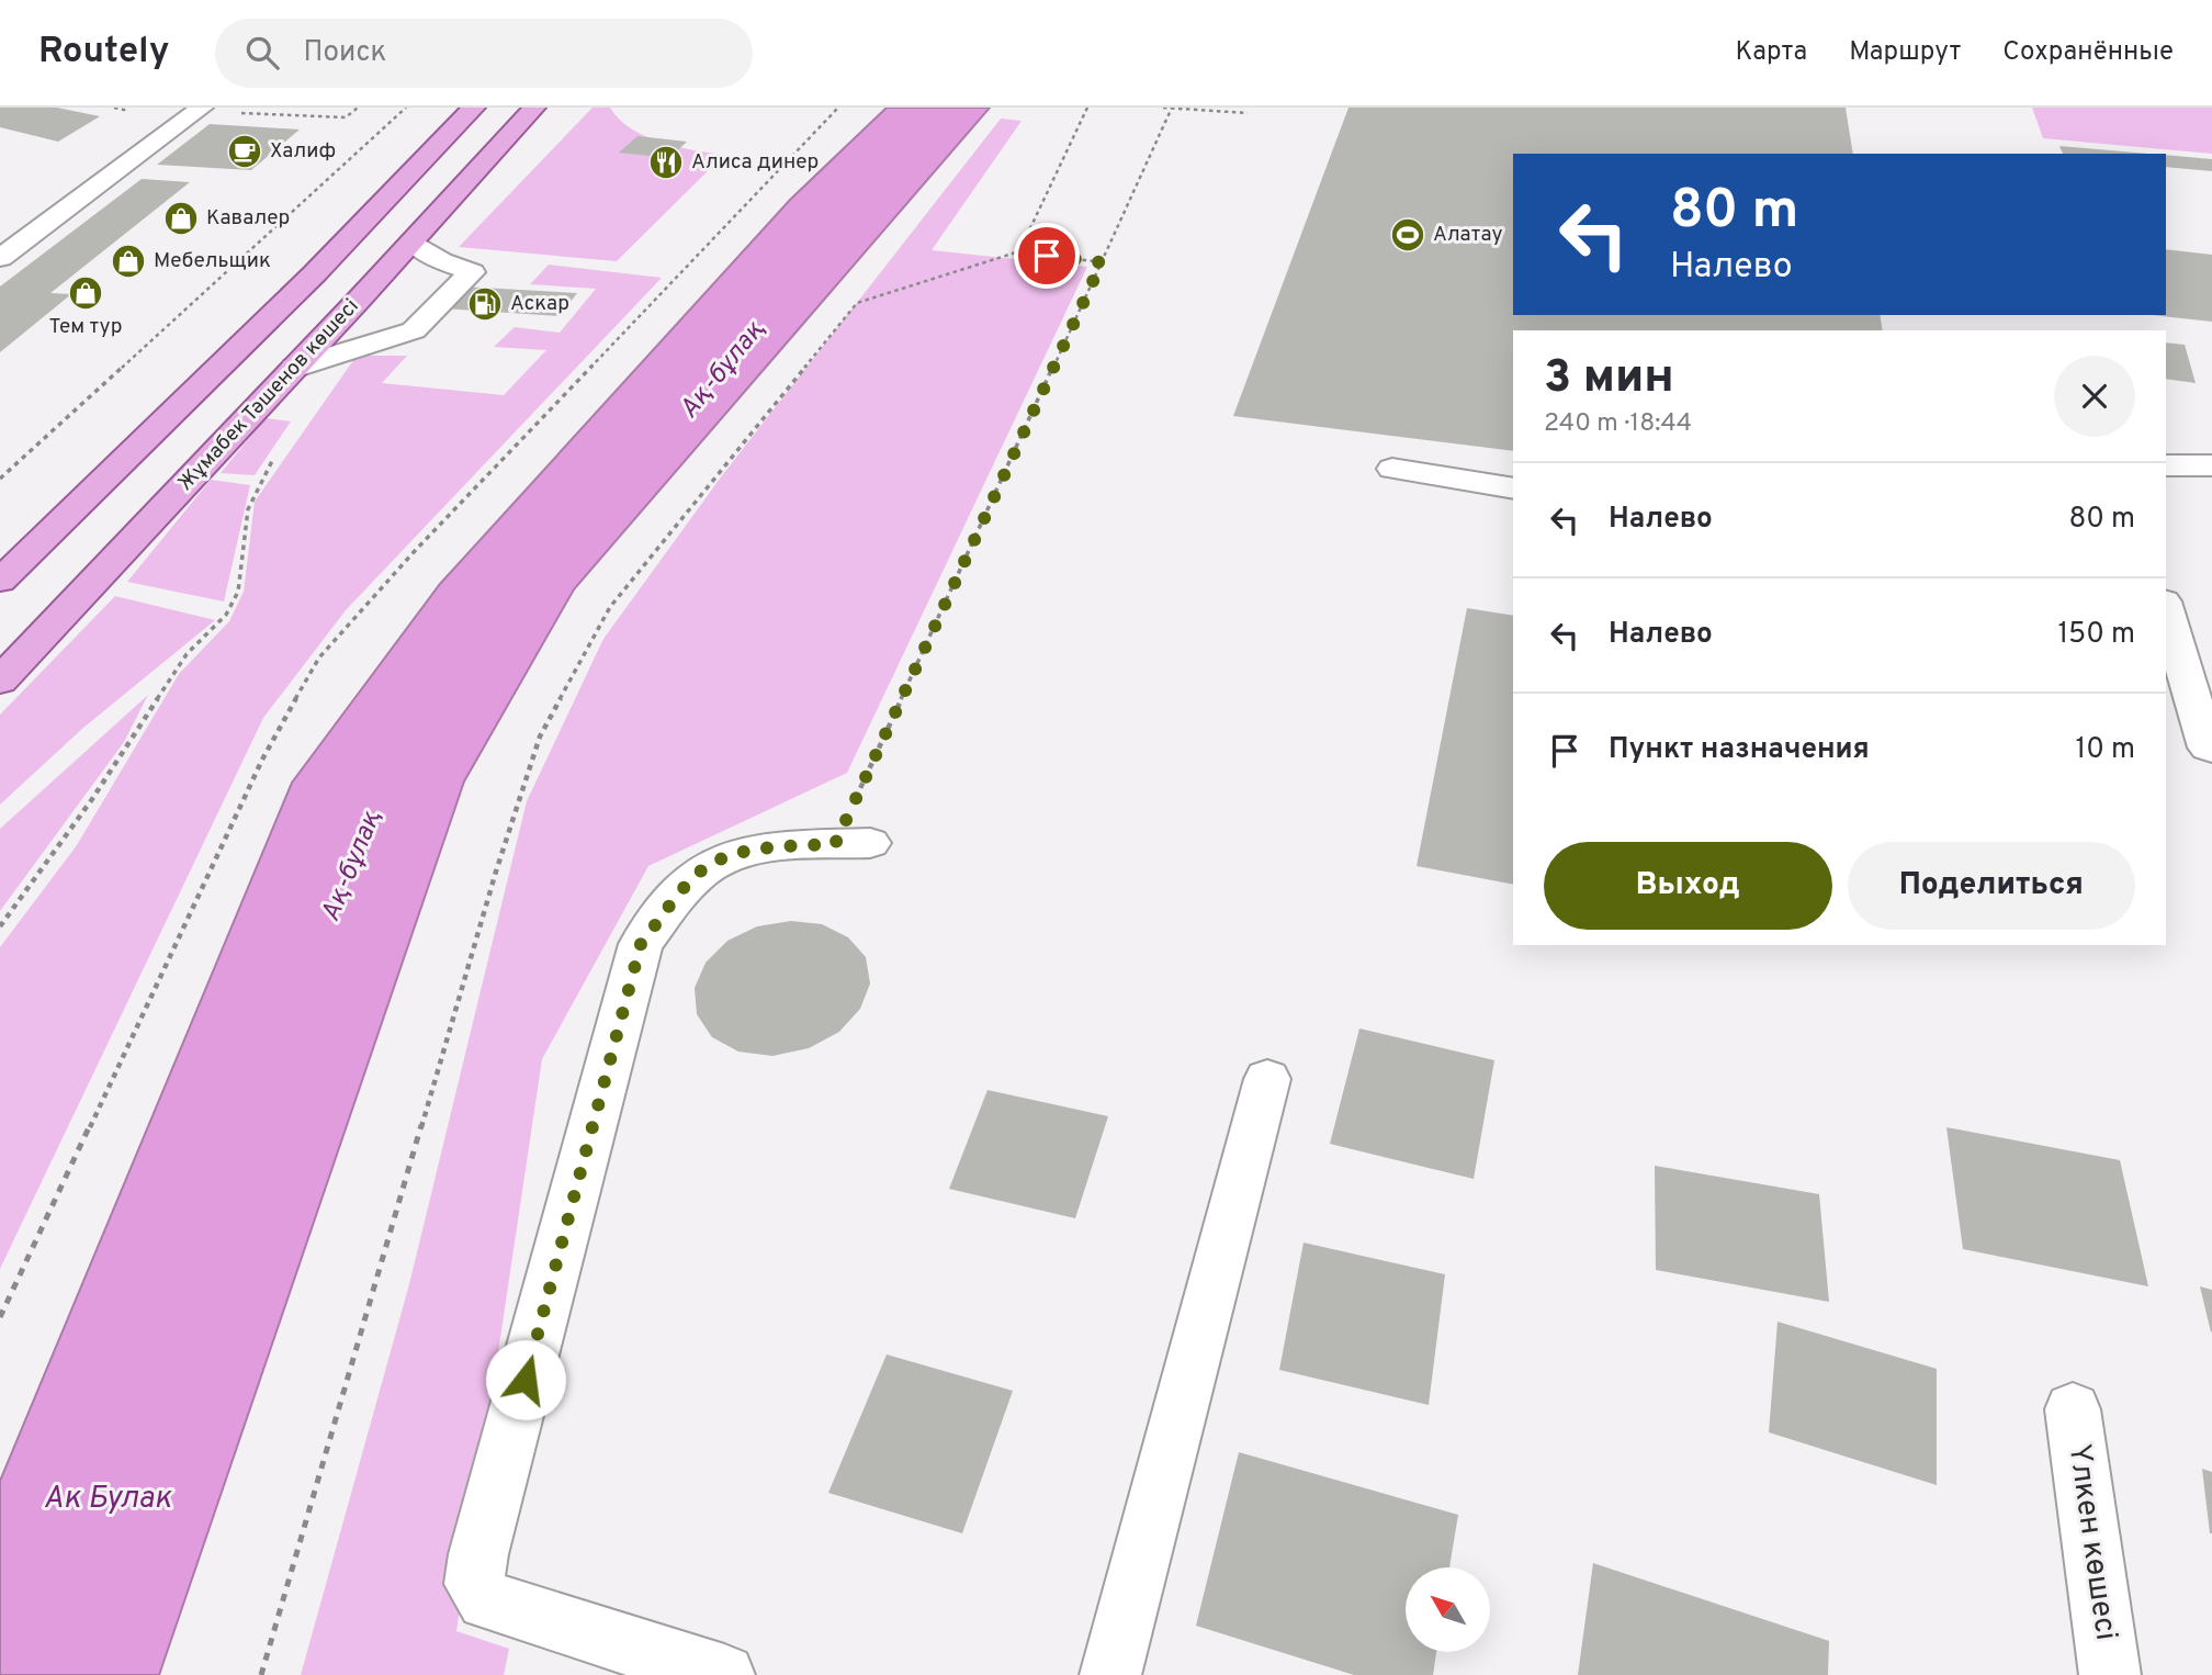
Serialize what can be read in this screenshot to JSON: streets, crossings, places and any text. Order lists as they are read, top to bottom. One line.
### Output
{"streets":{"main road":["Жұмабек Тәшенов көшесі"],"street":["Үлкен көшесі"]},"water":["Ақ-бұлақ","Ак Булак"],"places":{"cafe":["Халиф"],"restaurant":["Алиса динер"],"shop":["Кавалер","Мебельщик","Тем тур"],"sports":["Алатау"],"fuel station":["Аскар"]},"north":"top left","page":{"header":"Routely","search":"Поиск","nav":["Карта","Маршрут","Сохранённые"],"turn":["80 m","Налево"],"heading":["3 мин","240 m · 18:44"],"list":[{"name":"Налево","value":"80 m"},{"name":"Налево","value":"150 m"},{"name":"Пункт назначения","value":"10 m"}],"buttons":["Выход","Поделиться"]}}
